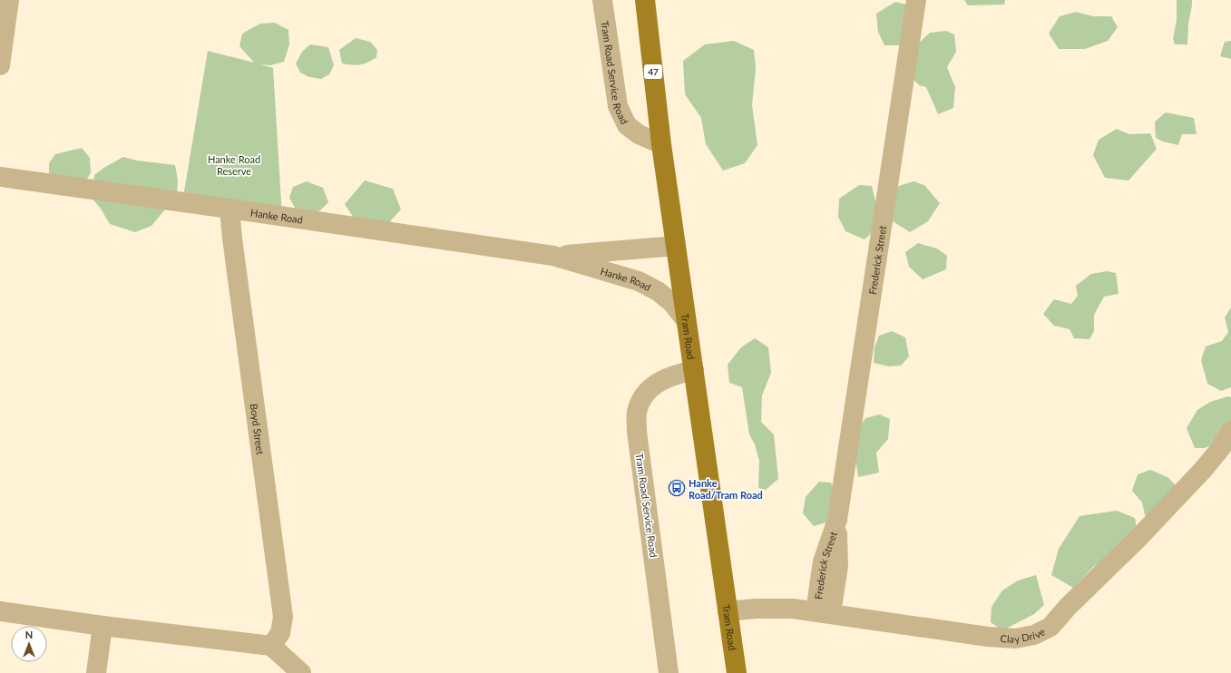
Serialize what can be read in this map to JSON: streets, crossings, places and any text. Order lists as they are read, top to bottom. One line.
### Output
{"streets":{"main road":["47","Tram Road"],"street":["Tram Road Service Road","Hanke Road","Frederick Street","Boyd Street","Clay Drive"]},"crossings":[["Tram Road Service Road","Tram Road"],["Hanke Road","Tram Road"],["Hanke Road","Boyd Street"],["Frederick Street","Clay Drive"],["Tram Road","Clay Drive"]],"parks":["Hanke Road Reserve"],"places":{"bus stop":["Hanke Road/Tram Road"]},"north":"top"}
